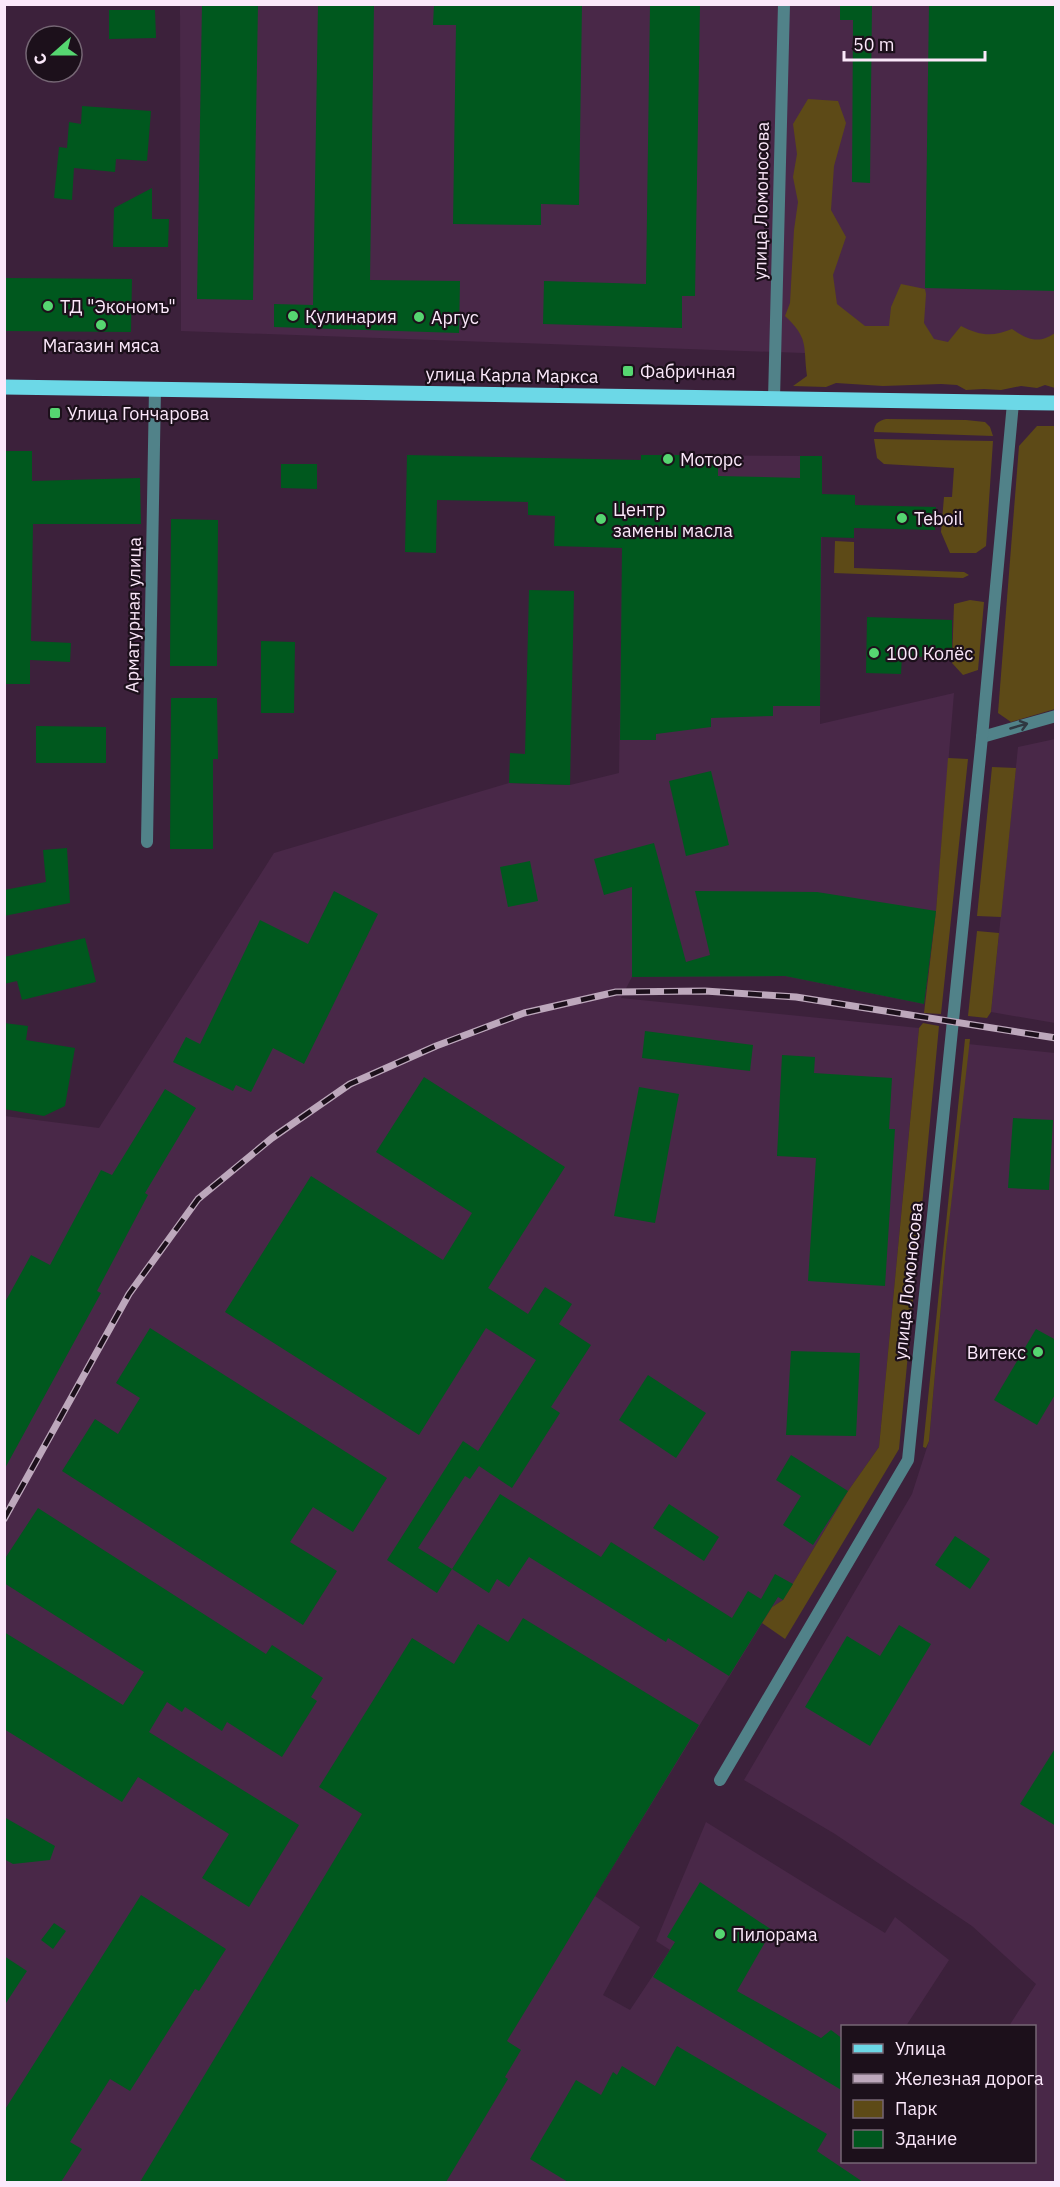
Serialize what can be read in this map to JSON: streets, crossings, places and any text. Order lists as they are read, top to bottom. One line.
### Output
{"streets":{"main road":["улица Карла Маркса"],"street":["улица Ломоносова","Арматурная улица"]},"crossings":[["улица Ломоносова","улица Карла Маркса"],["улица Карла Маркса","Арматурная улица"]],"places":{"other":["ТД \"Экономъ\"","Кулинария","Аргус","Магазин мяса","Моторс","Teboil","Центр замены масла","100 Колёс","Витекс","Пилорама"],"transit":["Фабричная","Улица Гончарова"]},"legend":["Улица","Железная дорога","Парк","Здание"],"scale_bar":"50 m","north":"left"}
